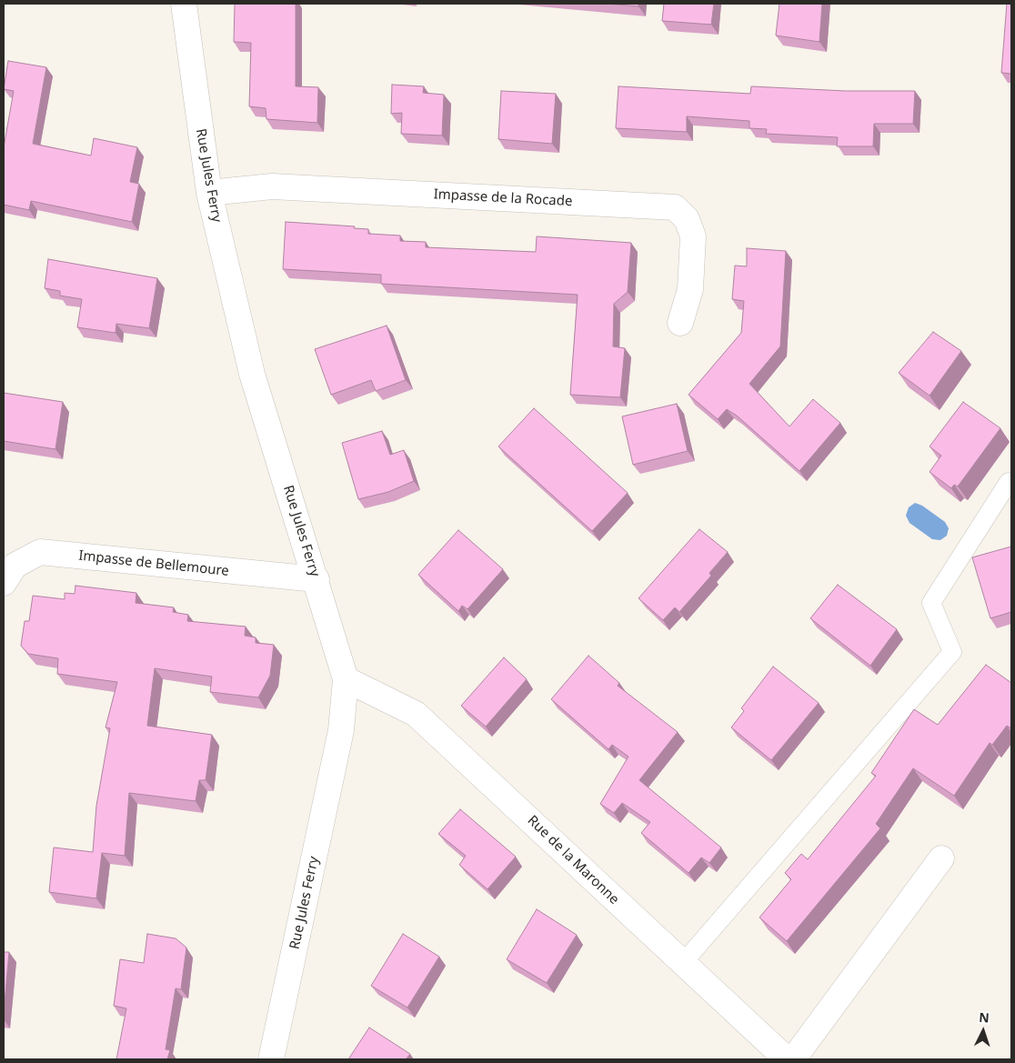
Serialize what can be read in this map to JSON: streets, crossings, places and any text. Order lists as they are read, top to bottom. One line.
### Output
{"streets":{"street":["Rue Jules Ferry","Impasse de la Rocade","Impasse de Bellemoure","Rue de la Maronne"]},"crossings":[["Rue Jules Ferry","Impasse de la Rocade"],["Rue Jules Ferry","Impasse de Bellemoure"],["Rue Jules Ferry","Rue de la Maronne"]],"north":"top"}
